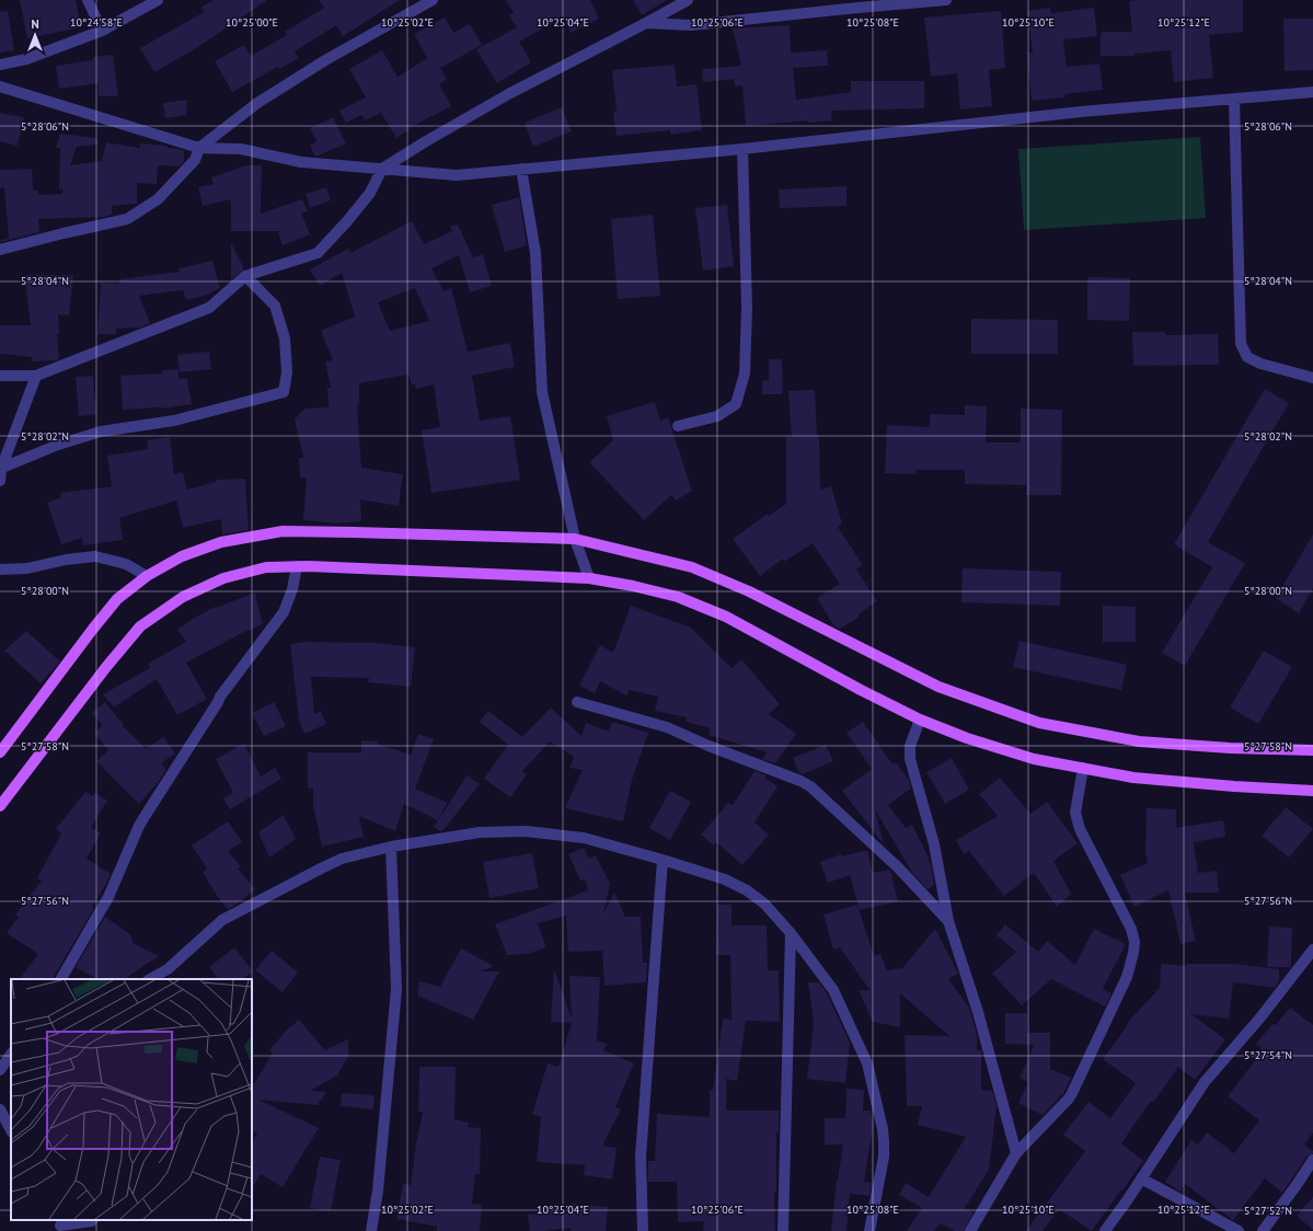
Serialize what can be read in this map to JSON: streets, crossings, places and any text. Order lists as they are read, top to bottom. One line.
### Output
{"north":"top","coordinates":["10°24'58\"E","10°25'00\"E","10°25'02\"E","10°25'04\"E","10°25'06\"E","10°25'08\"E","10°25'10\"E","10°25'12\"E","5°28'06\"N","5°28'04\"N","5°28'02\"N","5°28'00\"N","5°27'58\"N","5°27'56\"N","5°27'54\"N","5°27'52\"N"]}
